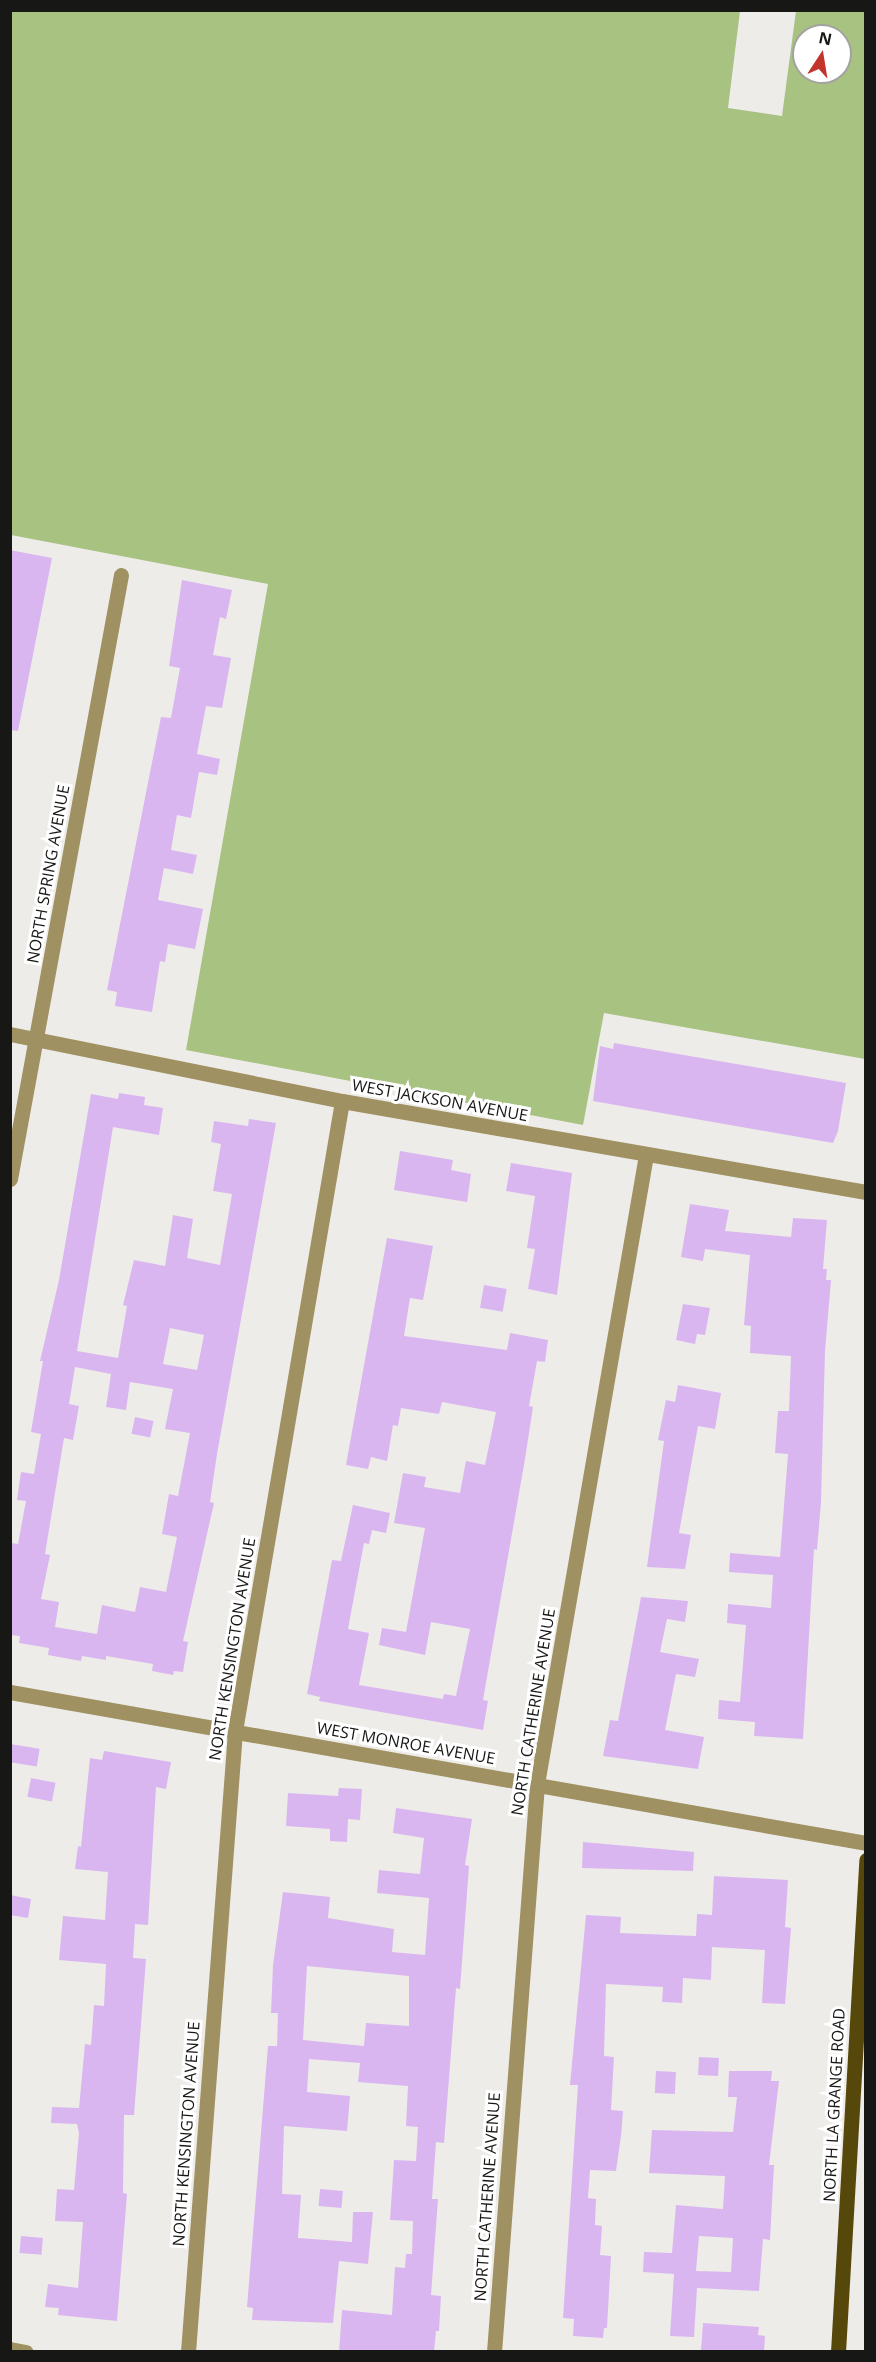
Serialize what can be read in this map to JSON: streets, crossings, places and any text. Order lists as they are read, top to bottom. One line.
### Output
{"streets":{"main road":["NORTH LA GRANGE ROAD"],"street":["NORTH SPRING AVENUE","WEST JACKSON AVENUE","NORTH KENSINGTON AVENUE","NORTH CATHERINE AVENUE","WEST MONROE AVENUE"]},"crossings":[["NORTH SPRING AVENUE","WEST JACKSON AVENUE"],["WEST JACKSON AVENUE","NORTH KENSINGTON AVENUE"],["WEST JACKSON AVENUE","NORTH CATHERINE AVENUE"],["NORTH KENSINGTON AVENUE","WEST MONROE AVENUE"],["NORTH CATHERINE AVENUE","WEST MONROE AVENUE"]],"north":"top"}
